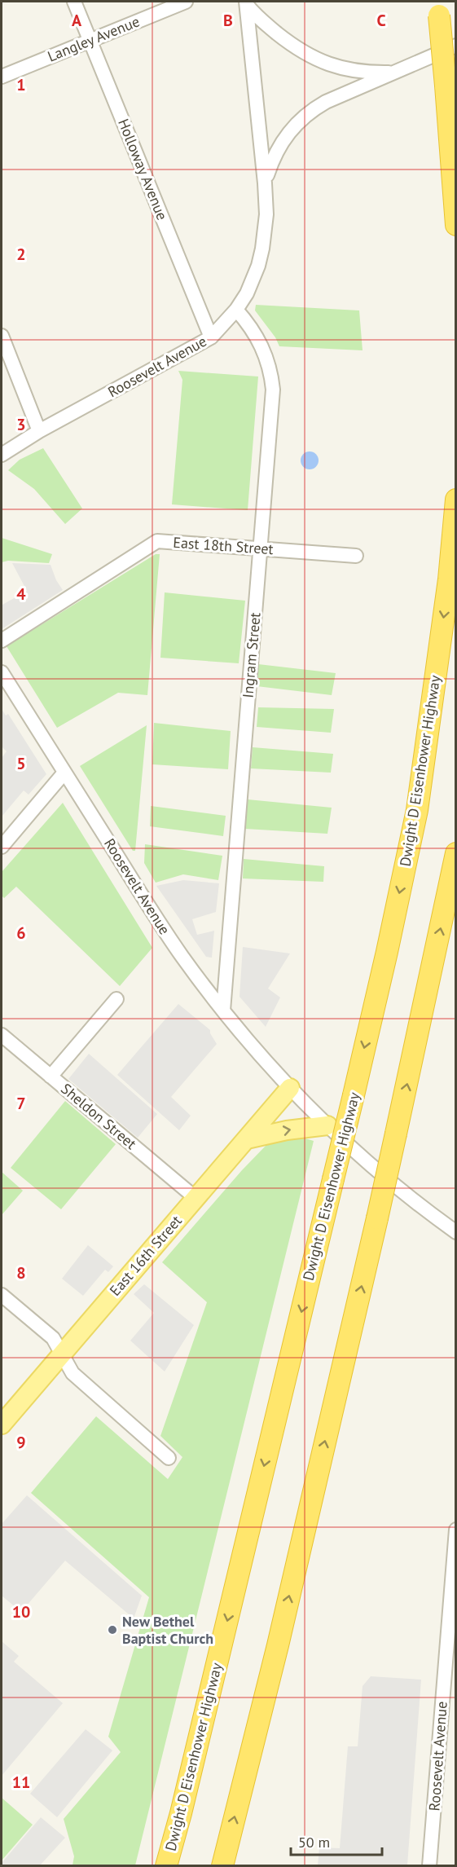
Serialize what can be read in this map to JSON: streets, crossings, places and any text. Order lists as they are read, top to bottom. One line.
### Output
{"streets":{"highway":["Dwight D Eisenhower Highway"],"main road":["East 16th Street"],"street":["Langley Avenue","Holloway Avenue","Roosevelt Avenue","East 18th Street","Ingram Street","Sheldon Street"]},"crossings":[["Langley Avenue","Holloway Avenue"],["Holloway Avenue","Roosevelt Avenue"],["Roosevelt Avenue","Ingram Street"],["Roosevelt Avenue","East 16th Street"],["East 18th Street","Ingram Street"],["Sheldon Street","East 16th Street"]],"places":["New Bethel Baptist Church"],"scale_bar":"50 m","grid":{"columns":["A","B","C"],"rows":["1","2","3","4","5","6","7","8","9","10","11"]}}
